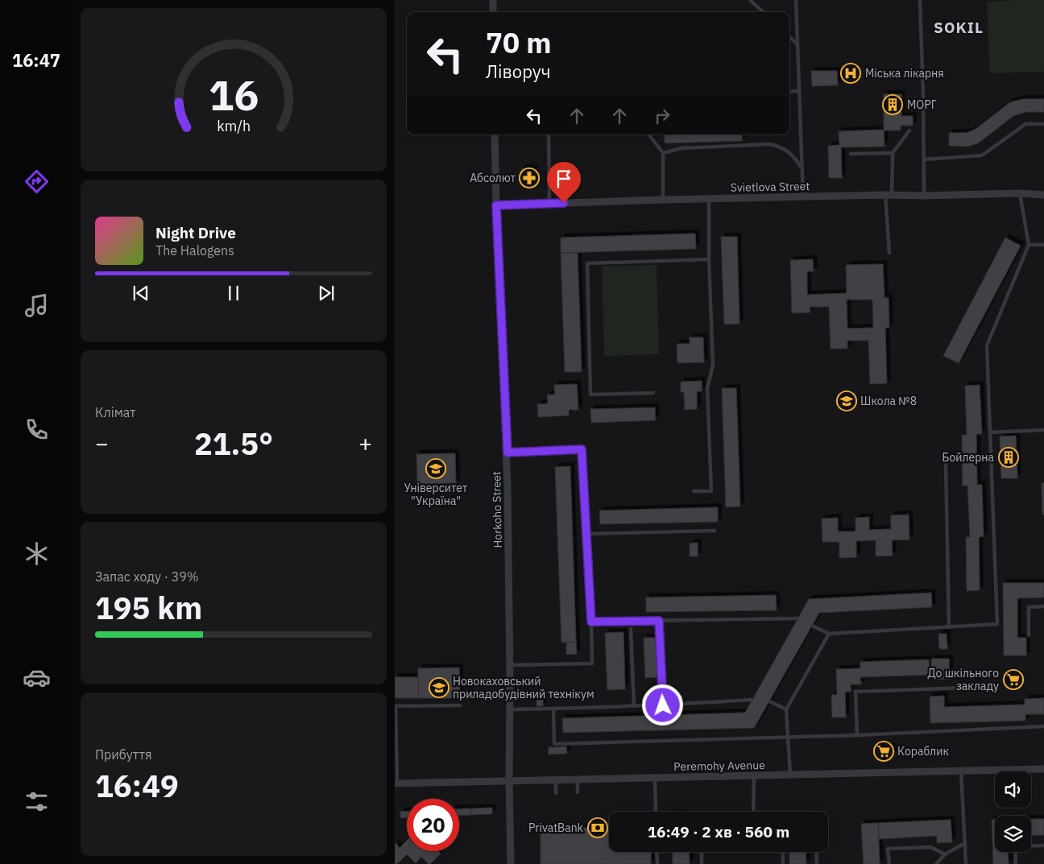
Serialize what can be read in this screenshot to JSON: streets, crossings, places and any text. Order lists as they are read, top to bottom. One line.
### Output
{"streets":{"street":["Svietlova Street","Horkoho Street","Peremohy Avenue"]},"crossings":[["Svietlova Street","Horkoho Street"],["Horkoho Street","Peremohy Avenue"]],"districts":["SOKIL"],"places":{"hospital":["Міська лікарня"],"building":["МОРГ","Бойлерна"],"pharmacy":["Абсолют"],"school or university":["Школа №8","Університет \"Україна\"","Новокаховський приладобудівний технікум"],"supermarket":["До шкільного закладу","Кораблик"],"bank":["PrivatBank"]},"page":{"tabs":"16:47","turn":["70 m","Ліворуч"],"song":["Night Drive","The Halogens"],"tile":["Клімат",["Запас ходу · 39%","195 km"],["Прибуття","16:49"]],"heat":["−","21.5°","+"],"limit":"20","trip":"16:49 · 2 хв · 560 m","gauge":["16","km/h"]}}
